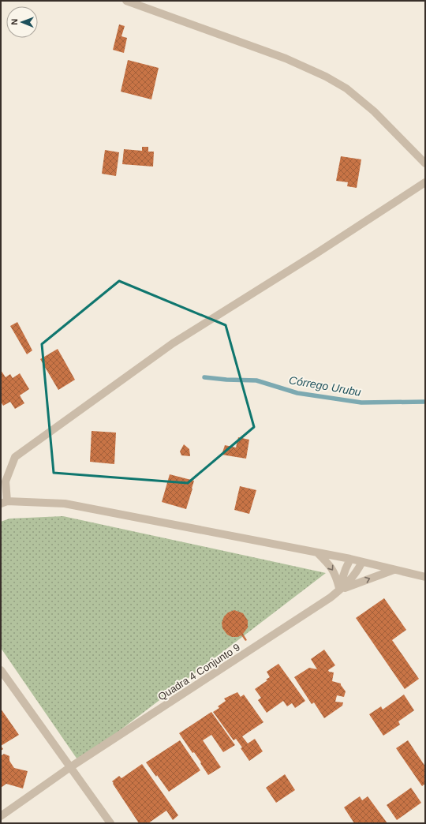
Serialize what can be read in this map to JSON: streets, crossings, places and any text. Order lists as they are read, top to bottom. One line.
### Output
{"streets":{"street":["Quadra 4 Conjunto 9"]},"water":["Córrego Urubu"],"north":"left"}
